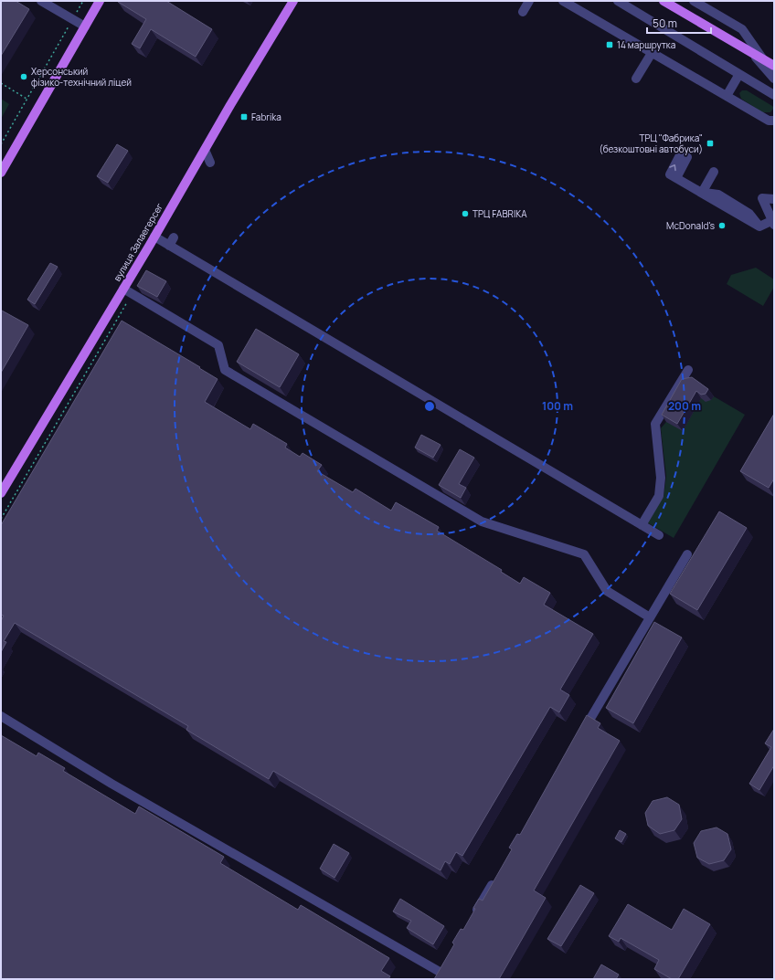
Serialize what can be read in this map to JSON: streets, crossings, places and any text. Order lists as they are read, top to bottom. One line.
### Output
{"streets":{"main road":["вулиця Залаегерсег"]},"places":{"transit":["14 маршрутка","Fabrika","ТРЦ \"Фабрика\" (безкоштовні автобуси)"],"other":["Херсонський фізико-технічний ліцей","ТРЦ FABRIKA","McDonald's"]},"scale_bar":"50 m","rings":["100 m","200 m"]}
